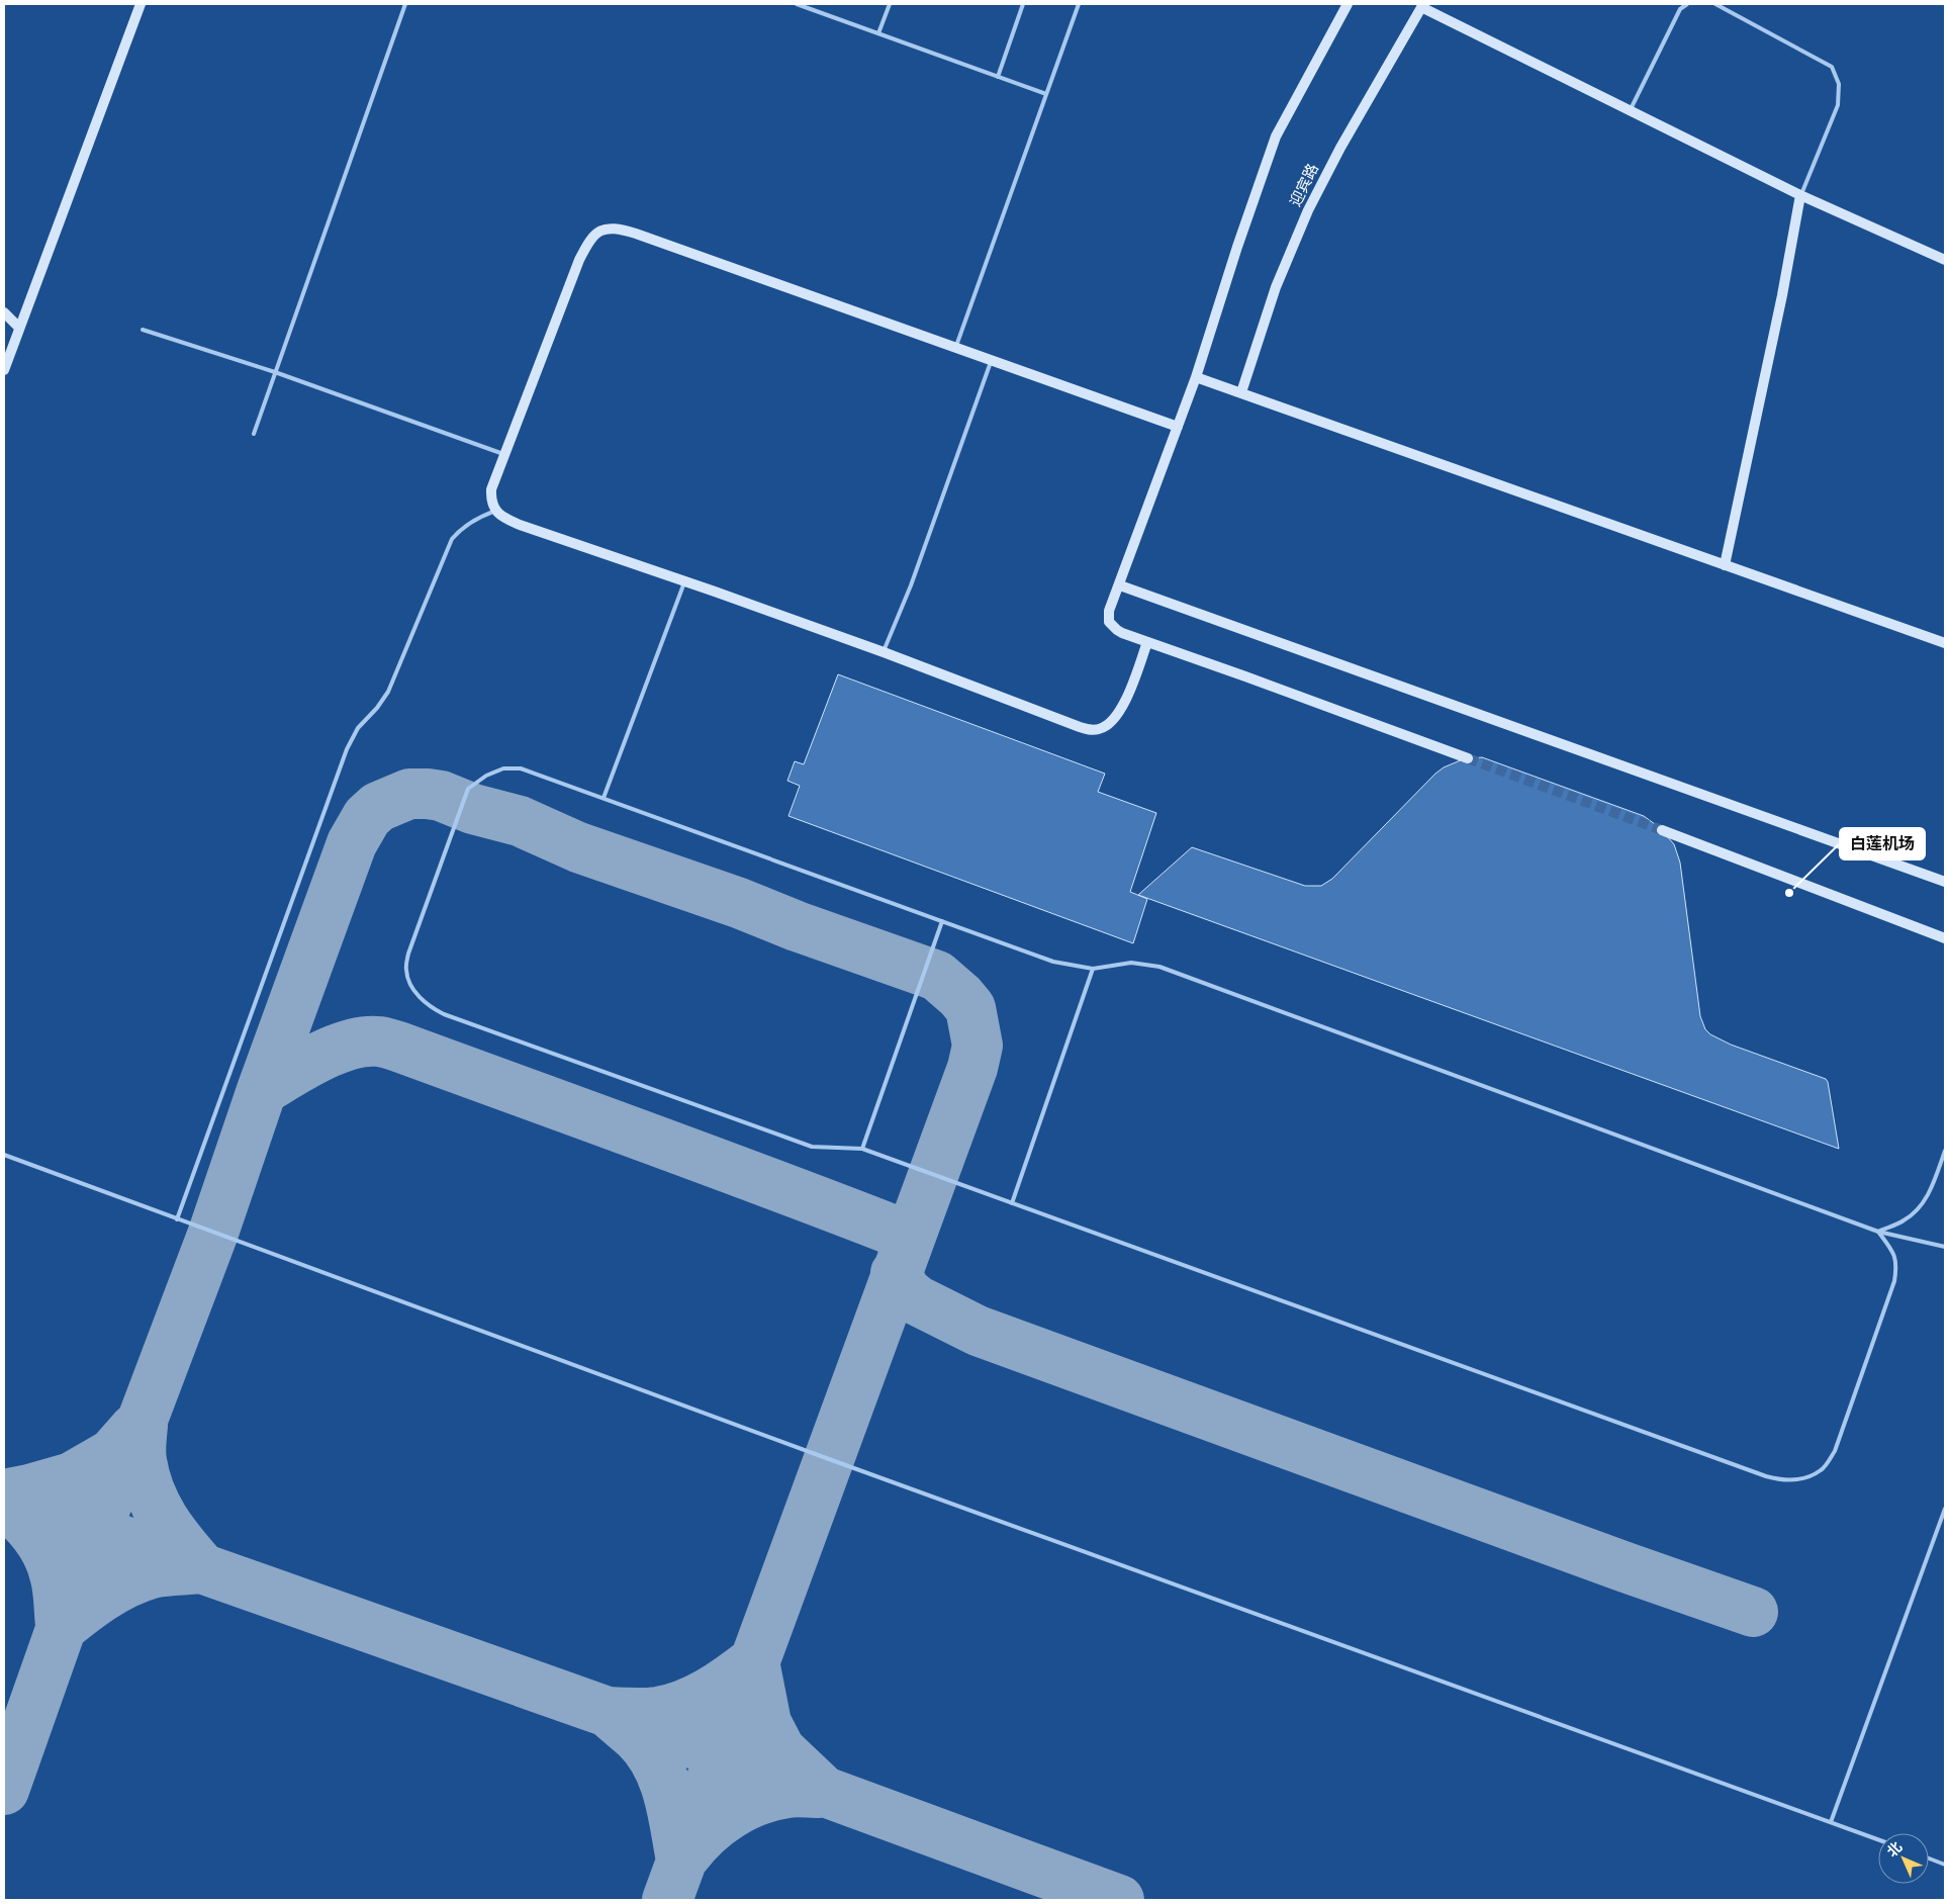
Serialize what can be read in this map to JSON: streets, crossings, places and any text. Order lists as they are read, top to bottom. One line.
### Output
{"streets":{"street":["迎宾路"]},"places":["白莲机场"],"north":"top left"}
